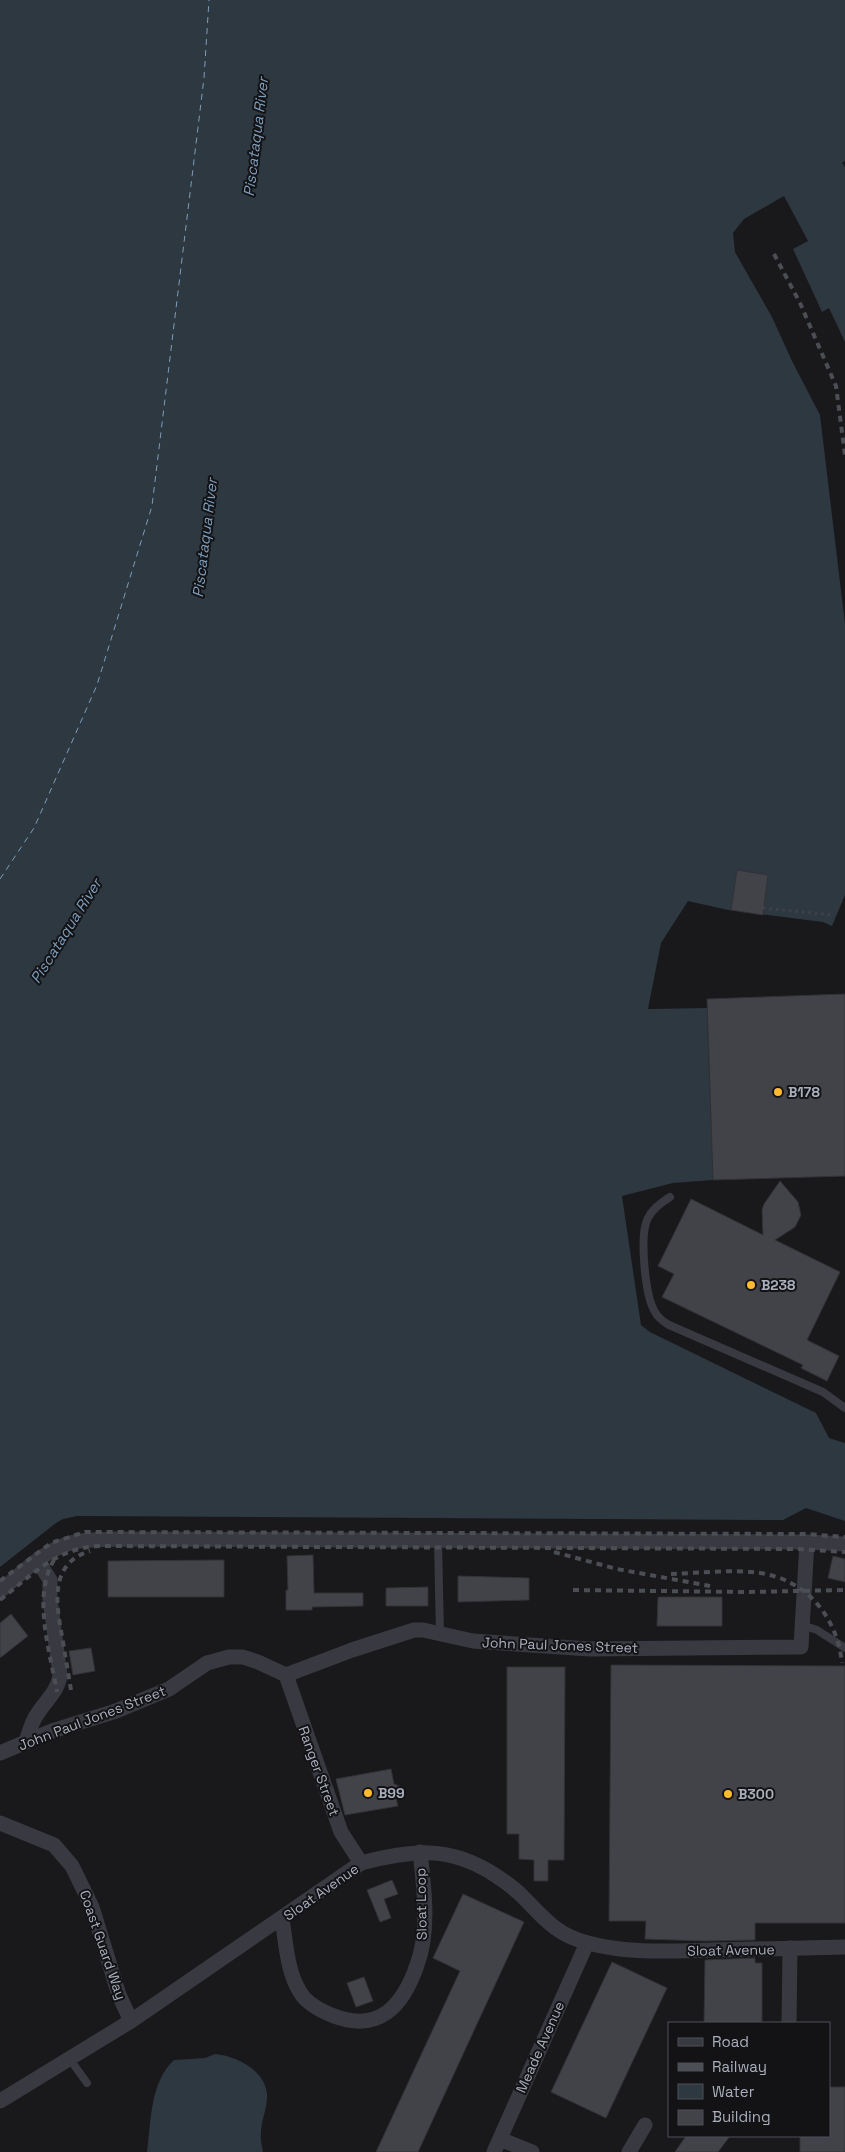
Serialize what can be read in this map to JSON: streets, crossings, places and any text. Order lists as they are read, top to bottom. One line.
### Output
{"streets":{"street":["John Paul Jones Street","Ranger Street","Sloat Avenue","Sloat Loop","Coast Guard Way","Meade Avenue"]},"crossings":[["John Paul Jones Street","Ranger Street"],["Ranger Street","Sloat Avenue"],["Ranger Street","Sloat Loop"],["Sloat Avenue","Sloat Loop"],["Sloat Avenue","Coast Guard Way"],["Sloat Avenue","Meade Avenue"]],"water":["Piscataqua River"],"places":["B178","B238","B99","B300"],"legend":["Road","Railway","Water","Building"]}
